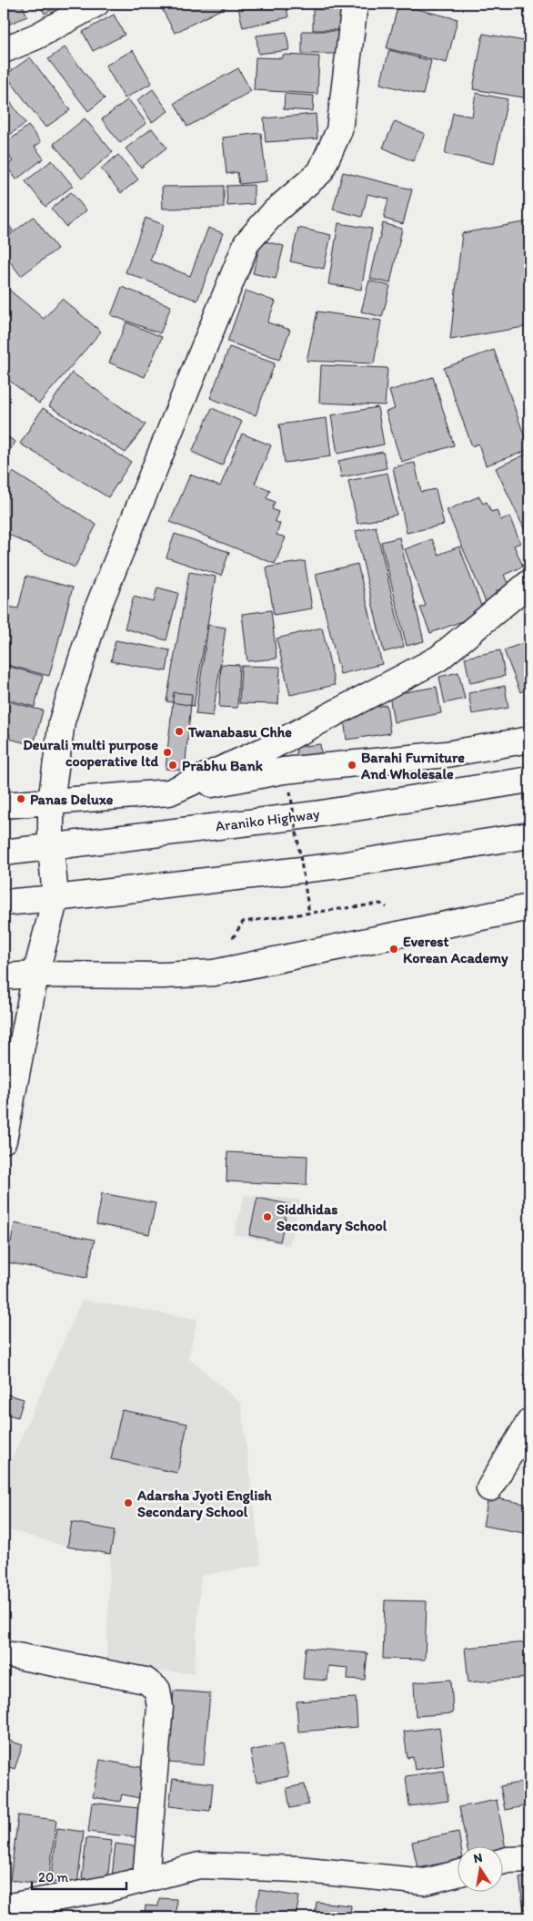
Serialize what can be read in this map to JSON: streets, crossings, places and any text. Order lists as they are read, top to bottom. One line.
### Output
{"streets":{"main road":["Araniko Highway"]},"places":["Twanabasu Chhe","Deurali multi purpose cooperative ltd","Prabhu Bank","Barahi Furniture And Wholesale","Panas Deluxe","Everest Korean Academy","Siddhidas Secondary School","Adarsha Jyoti English Secondary School"],"scale_bar":"20 m","north":"top"}
